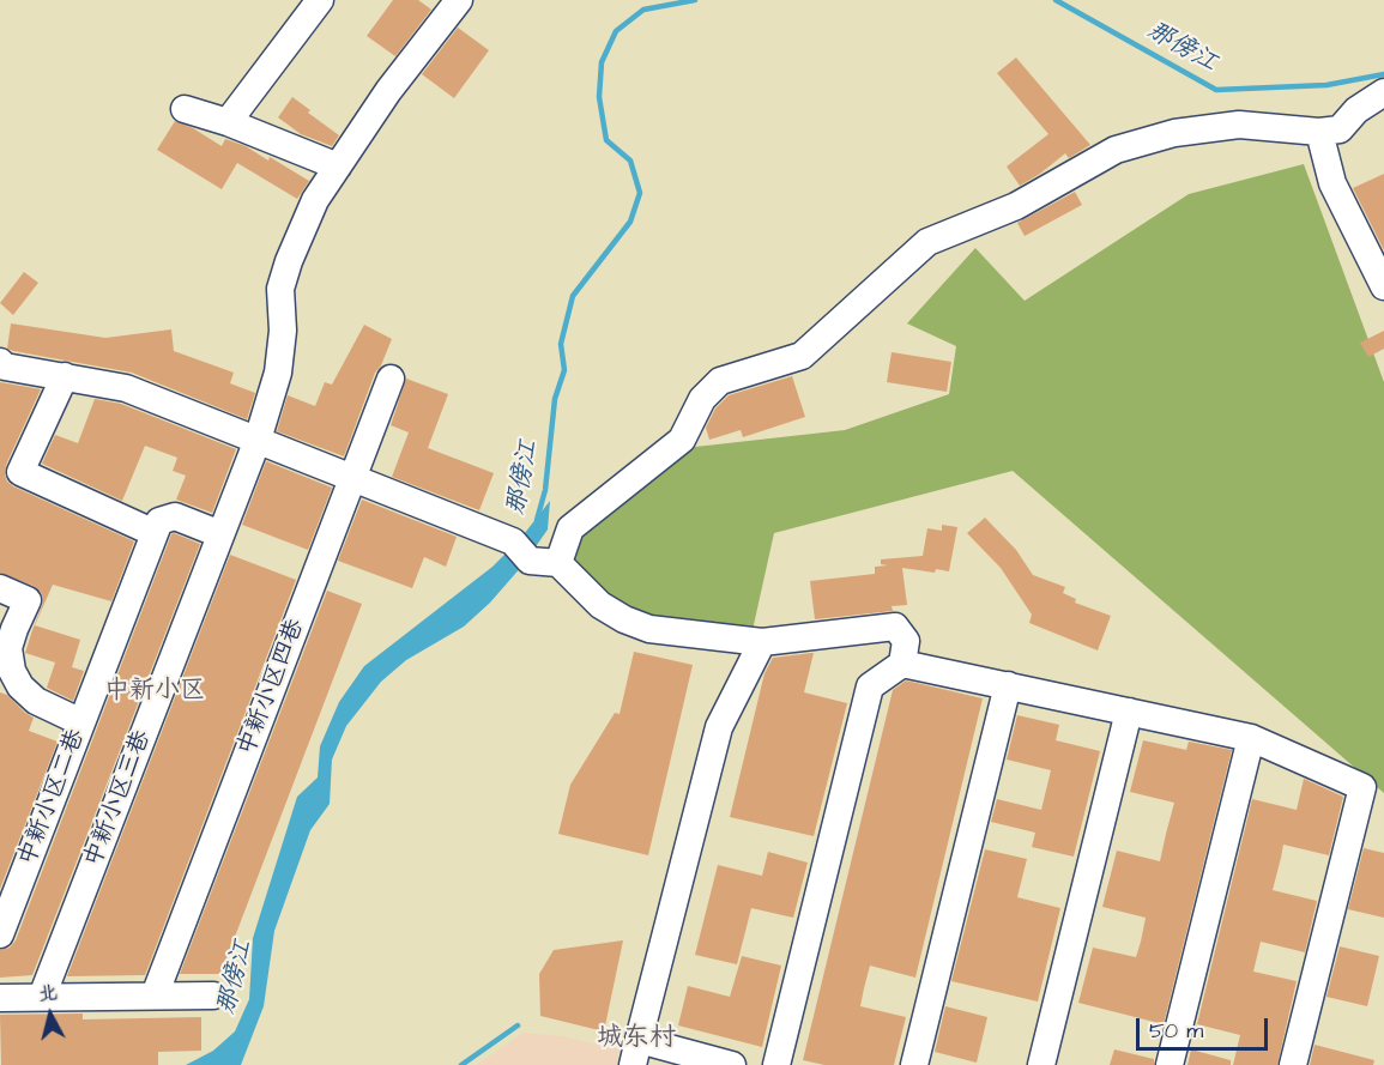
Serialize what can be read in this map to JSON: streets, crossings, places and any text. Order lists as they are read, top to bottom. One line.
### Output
{"streets":{"street":["中新小区四巷","中新小区二巷","中新小区三巷"]},"districts":["中新小区","城东村"],"water":["那傍江"],"scale_bar":"50 m","north":"top"}
